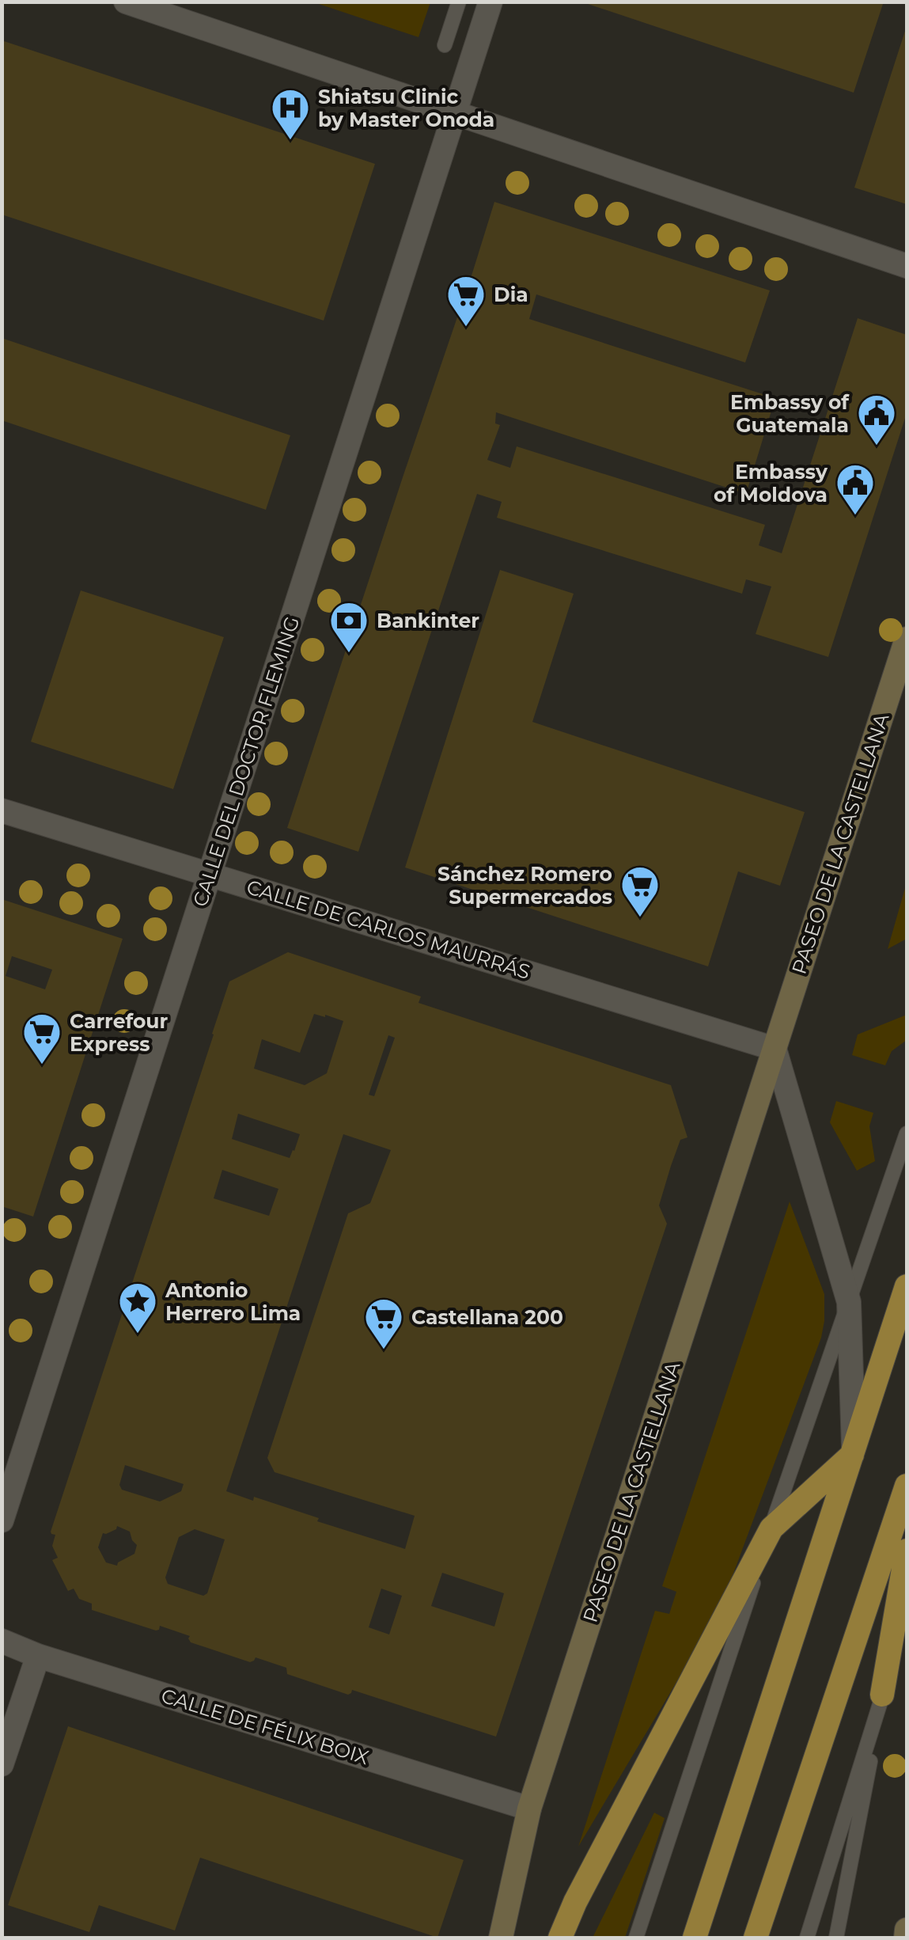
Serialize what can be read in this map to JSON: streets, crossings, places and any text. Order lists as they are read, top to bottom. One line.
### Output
{"streets":{"main road":["PASEO DE LA CASTELLANA"],"street":["CALLE DEL DOCTOR FLEMING","CALLE DE CARLOS MAURRÁS","CALLE DE FÉLIX BOIX"]},"crossings":[["CALLE DEL DOCTOR FLEMING","CALLE DE CARLOS MAURRÁS"],["PASEO DE LA CASTELLANA","CALLE DE CARLOS MAURRÁS"],["PASEO DE LA CASTELLANA","CALLE DE FÉLIX BOIX"]],"places":{"hospital":["Shiatsu Clinic by Master Onoda"],"supermarket":["Dia","Sánchez Romero Supermercados","Carrefour Express","Castellana 200"],"public building":["Embassy of Guatemala","Embassy of Moldova"],"bank":["Bankinter"],"place":["Antonio Herrero Lima"]}}
